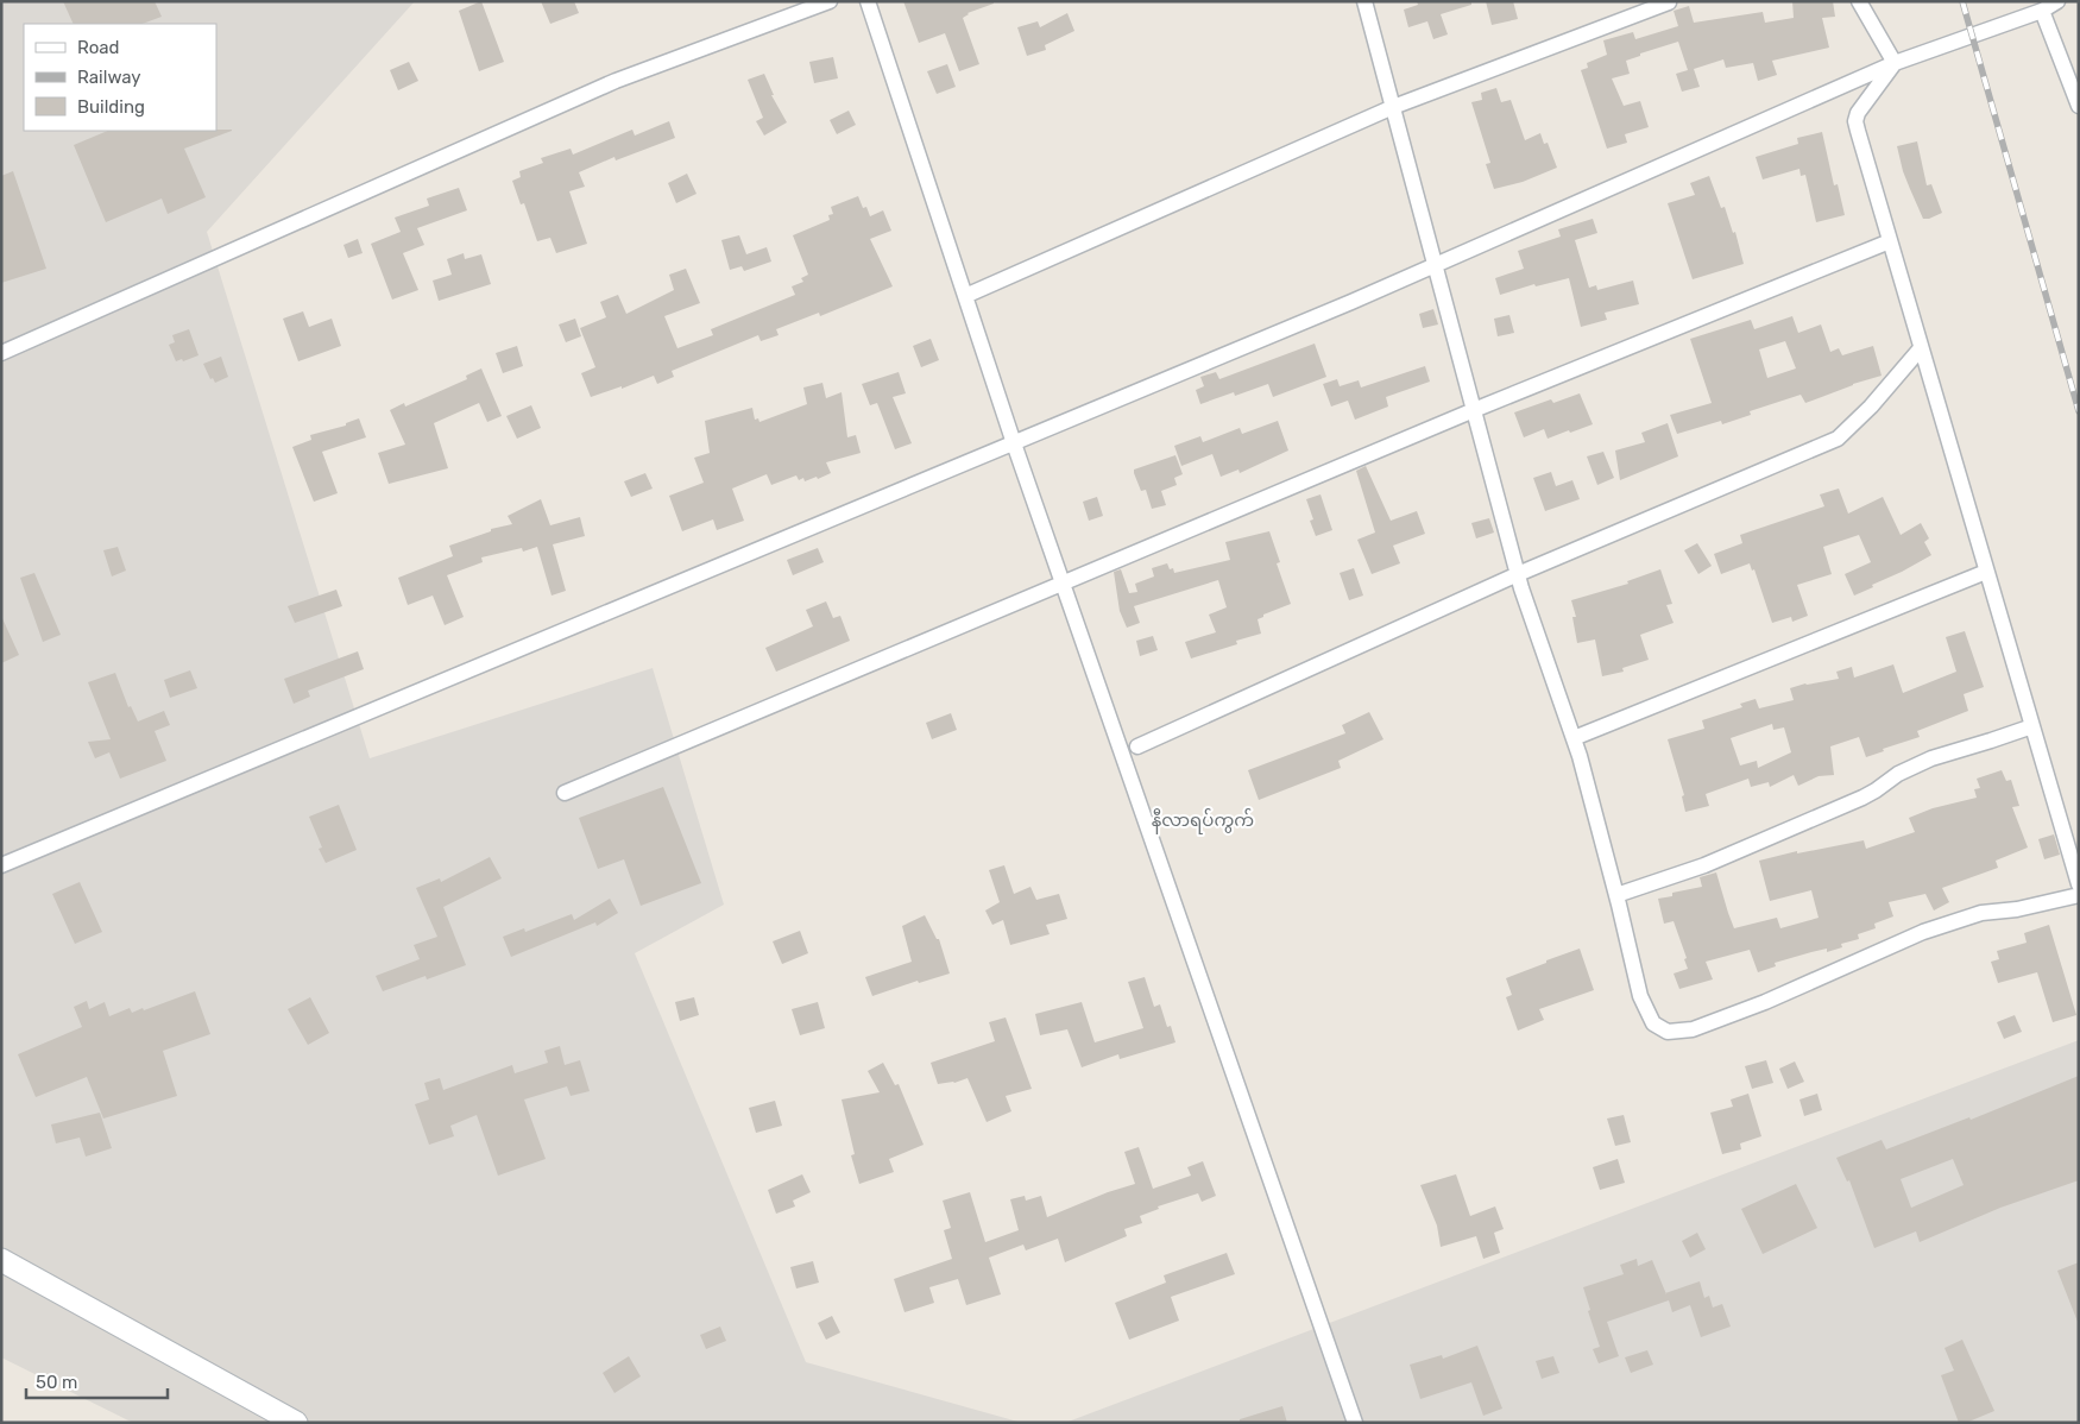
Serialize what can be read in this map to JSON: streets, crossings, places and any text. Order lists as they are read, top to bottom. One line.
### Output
{"districts":["နီလာရပ်ကွက်"],"legend":["Road","Railway","Building"],"scale_bar":"50 m"}
